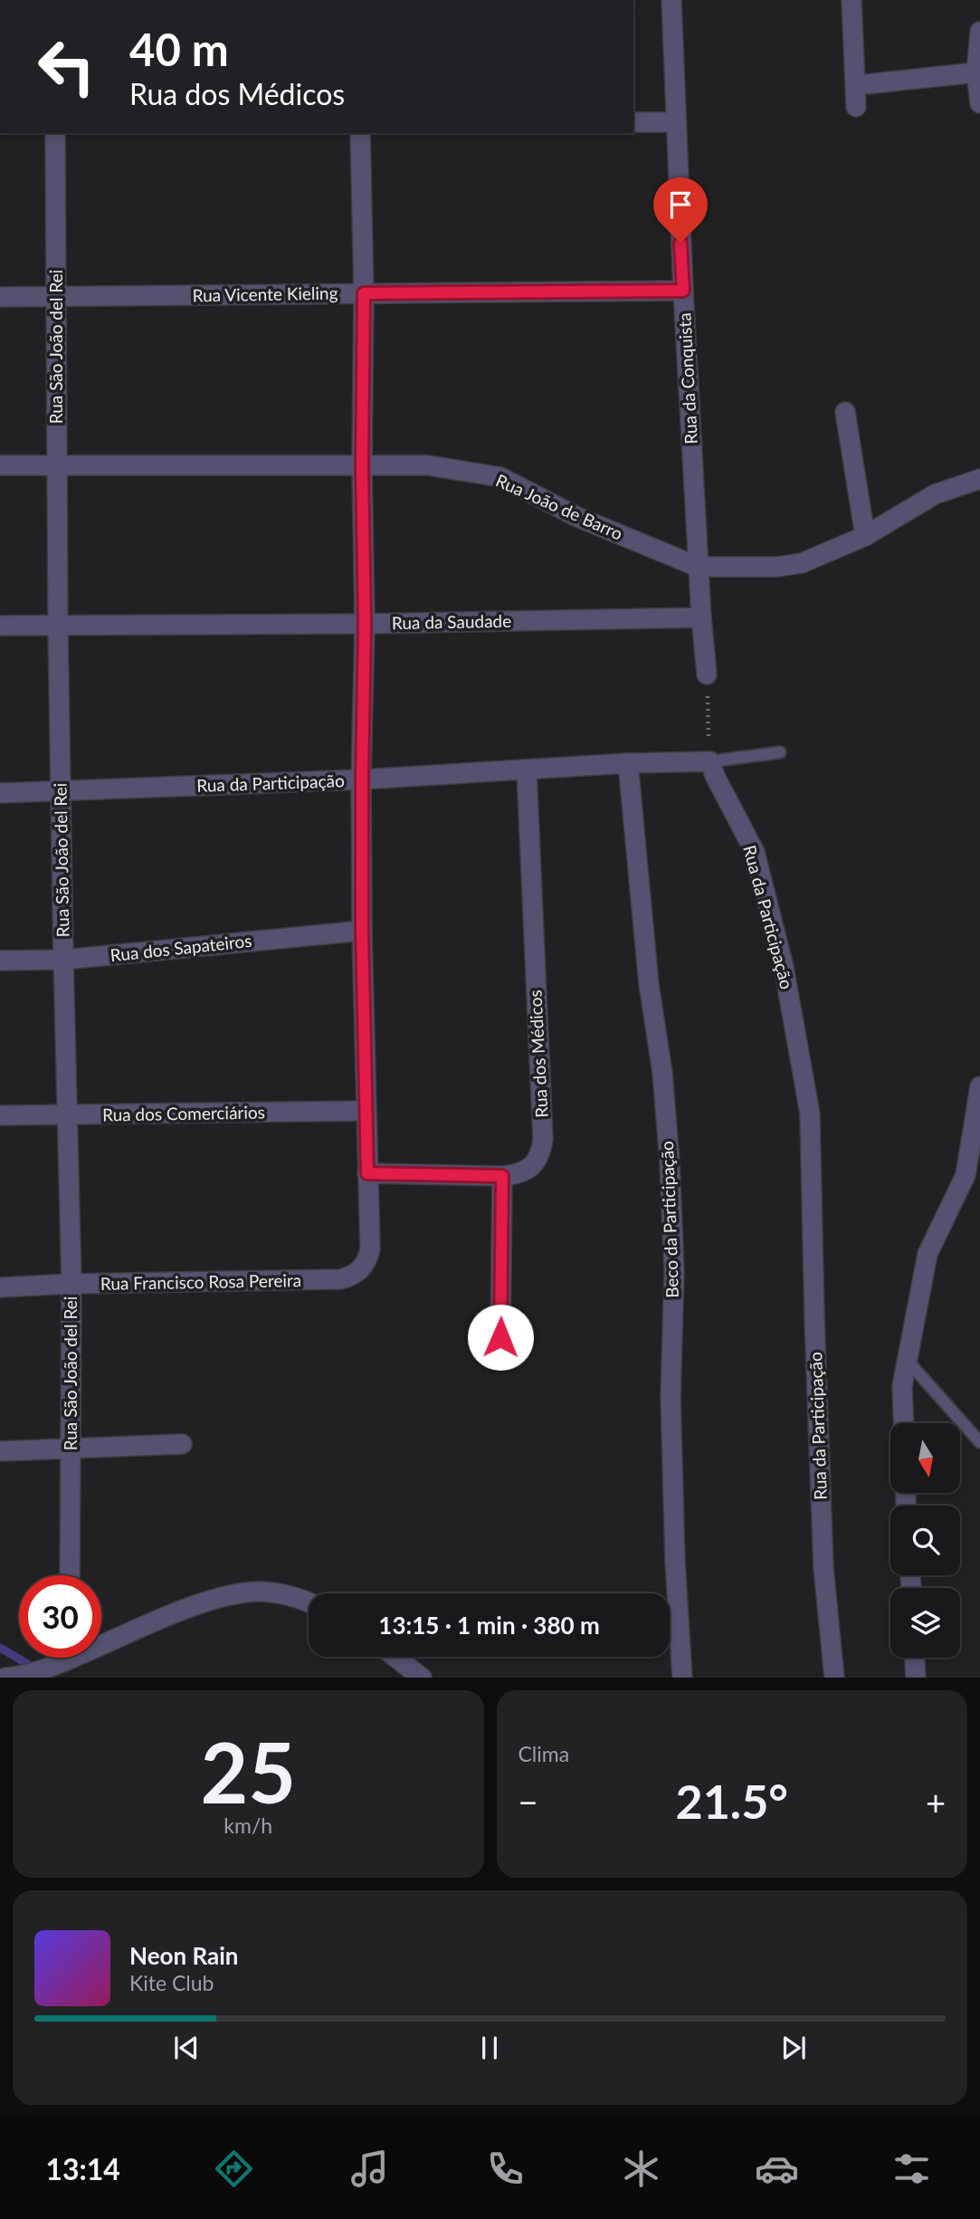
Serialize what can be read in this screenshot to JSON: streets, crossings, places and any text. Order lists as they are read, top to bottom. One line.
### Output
{"streets":{"street":["Rua Vicente Kieling","Rua São João del Rei","Rua da Conquista","Rua João de Barro","Rua da Saudade","Rua da Participação","Rua dos Sapateiros","Rua dos Médicos","Rua dos Comerciários","Beco da Participação","Rua Francisco Rosa Pereira"]},"crossings":[["Rua Vicente Kieling","Rua São João del Rei"],["Rua Vicente Kieling","Rua da Conquista"],["Rua São João del Rei","Rua João de Barro"],["Rua São João del Rei","Rua da Saudade"],["Rua São João del Rei","Rua da Participação"],["Rua São João del Rei","Rua dos Sapateiros"],["Rua São João del Rei","Rua dos Comerciários"],["Rua São João del Rei","Rua Francisco Rosa Pereira"],["Rua da Conquista","Rua João de Barro"],["Rua da Participação","Rua dos Médicos"],["Rua da Participação","Beco da Participação"],["Rua dos Médicos","Rua Francisco Rosa Pereira"]],"north":"bottom","page":{"turn":["40 m","Rua dos Médicos"],"limit":"30","trip":"13:15 · 1 min · 380 m","tile":[["25","km/h"],"Clima"],"heat":["−","21.5°","+"],"song":["Neon Rain","Kite Club"],"tabs":"13:14"}}
